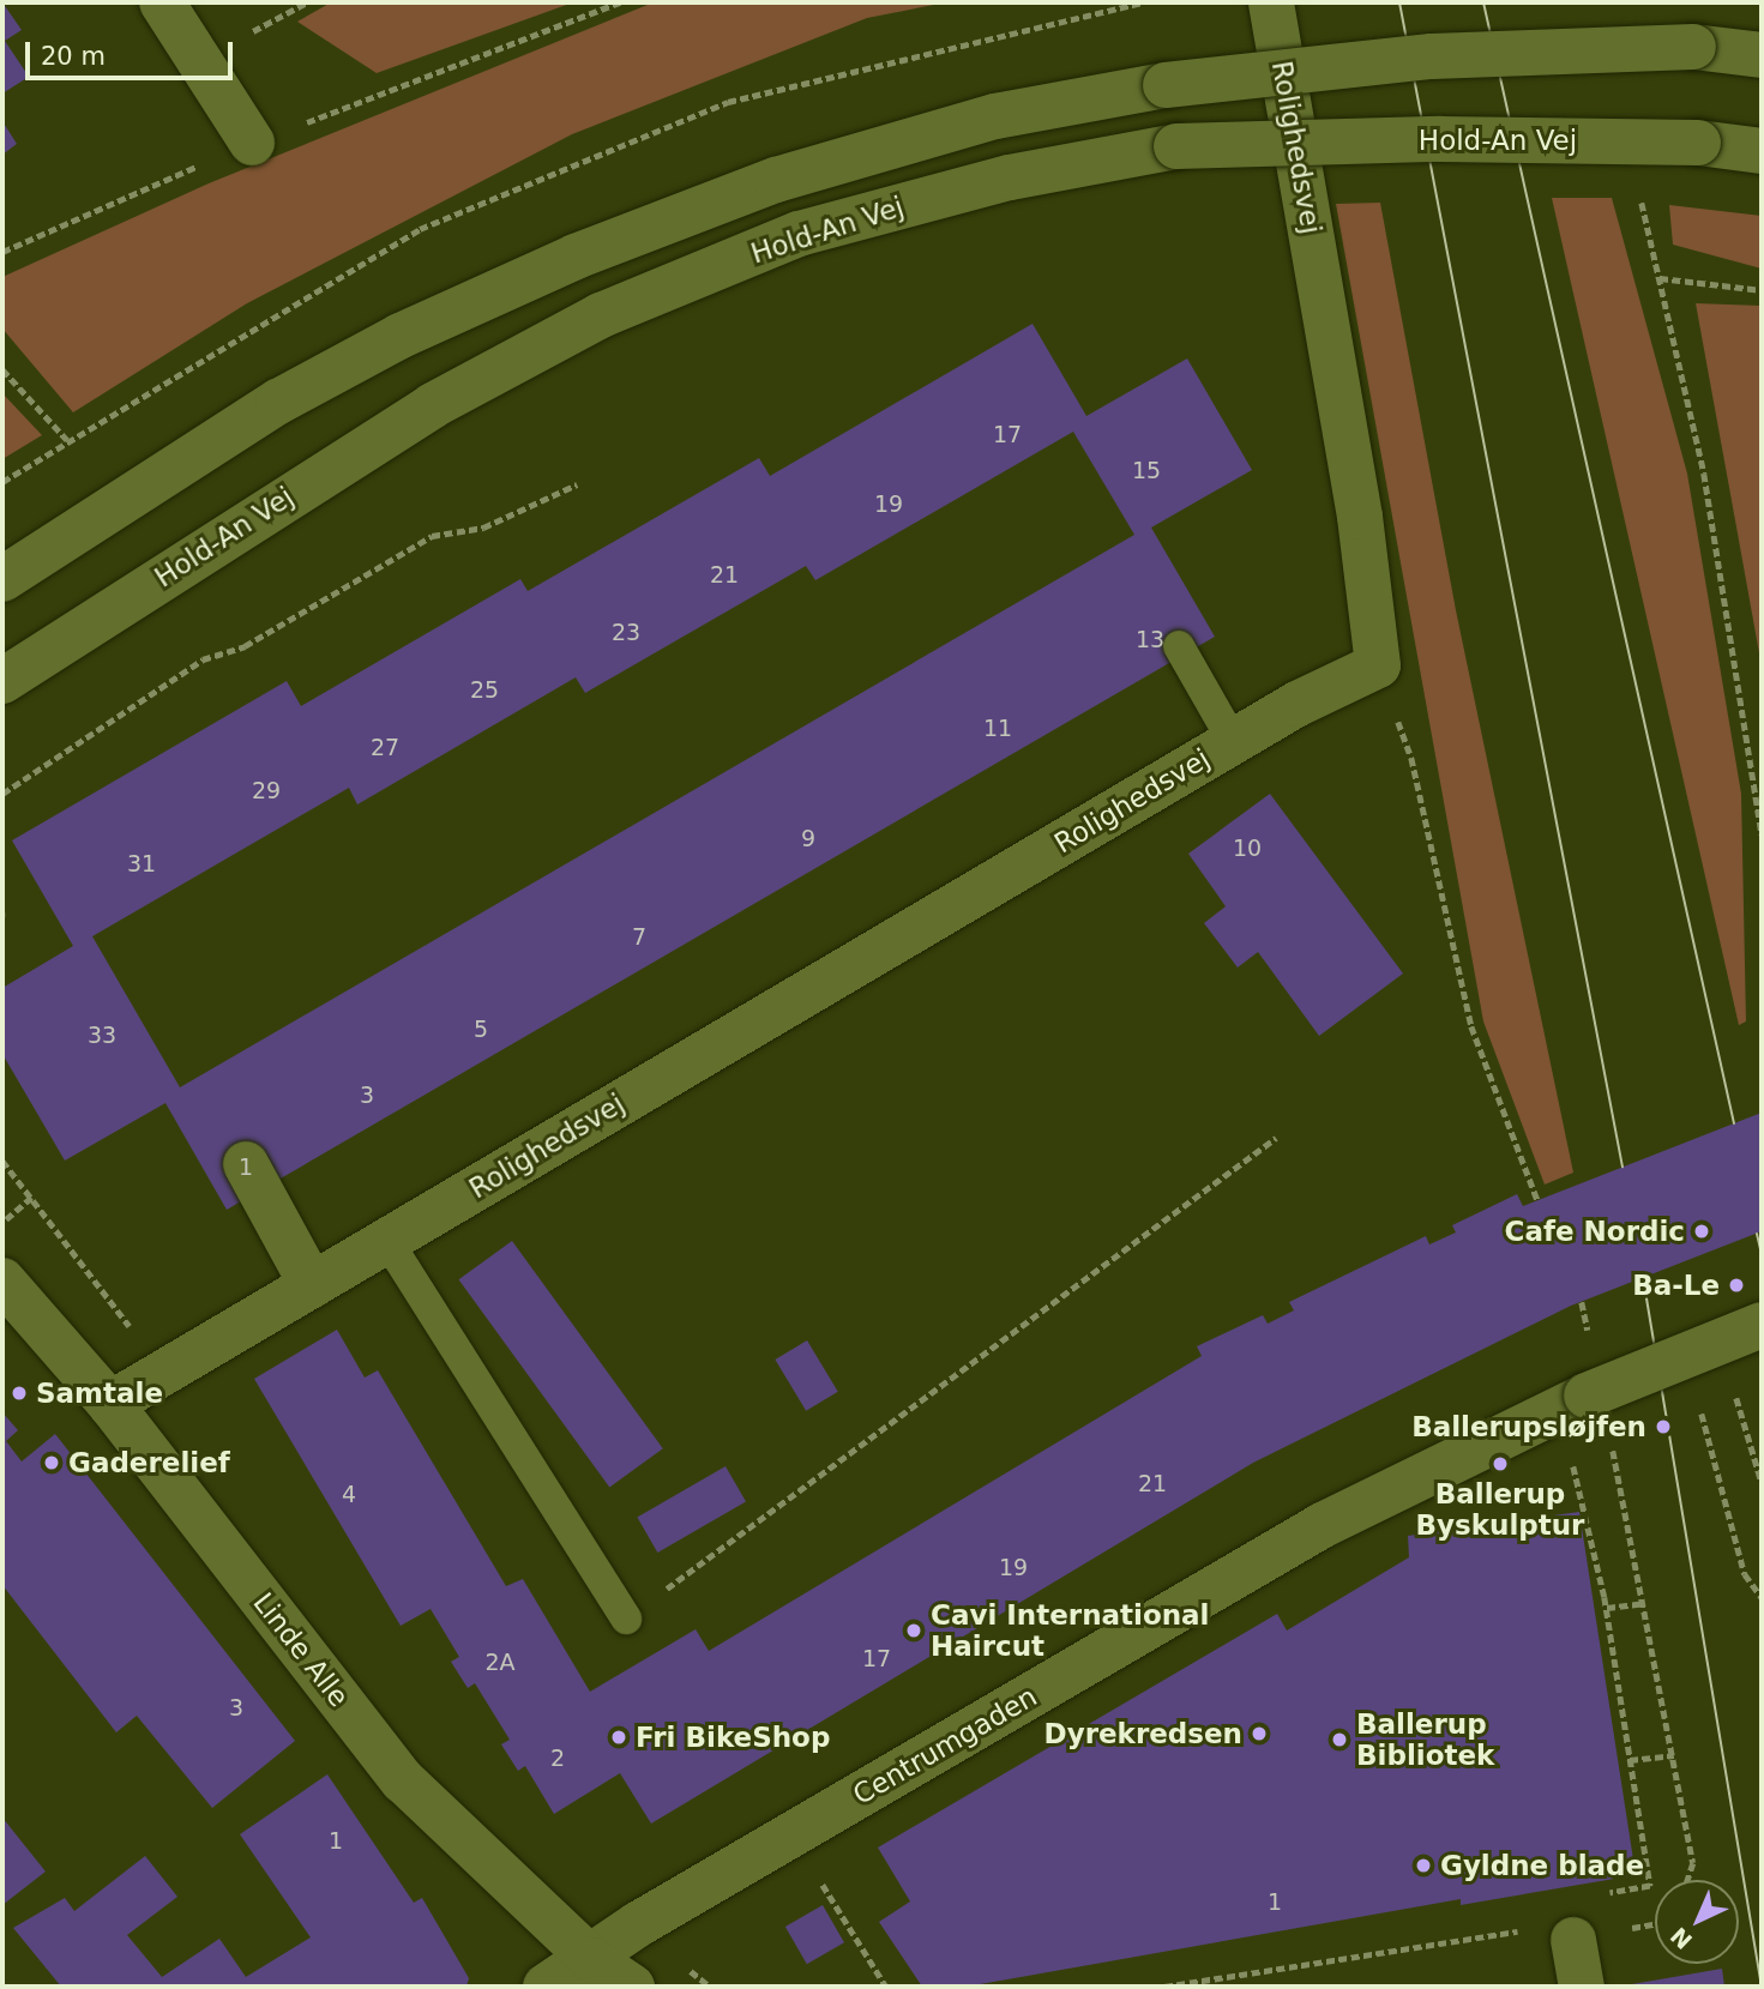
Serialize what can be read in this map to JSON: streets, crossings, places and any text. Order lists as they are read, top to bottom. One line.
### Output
{"streets":{"street":["Hold-An Vej","Rolighedsvej","Linde Alle","Centrumgaden"]},"crossings":[["Rolighedsvej","Linde Alle"],["Linde Alle","Centrumgaden"]],"places":["Cafe Nordic","Ba-Le","Samtale","Ballerupsløjfen","Gaderelief","Ballerup Byskulptur","Cavi International Haircut","Dyrekredsen","Fri BikeShop","Ballerup Bibliotek","Gyldne blade"],"house_numbers":["17","15","19","21","23","13","25","11","27","29","9","10","31","7","5","33","3","1","21","4","19","17","2A","3","2","1","1"],"scale_bar":"20 m","north":"bottom left"}
